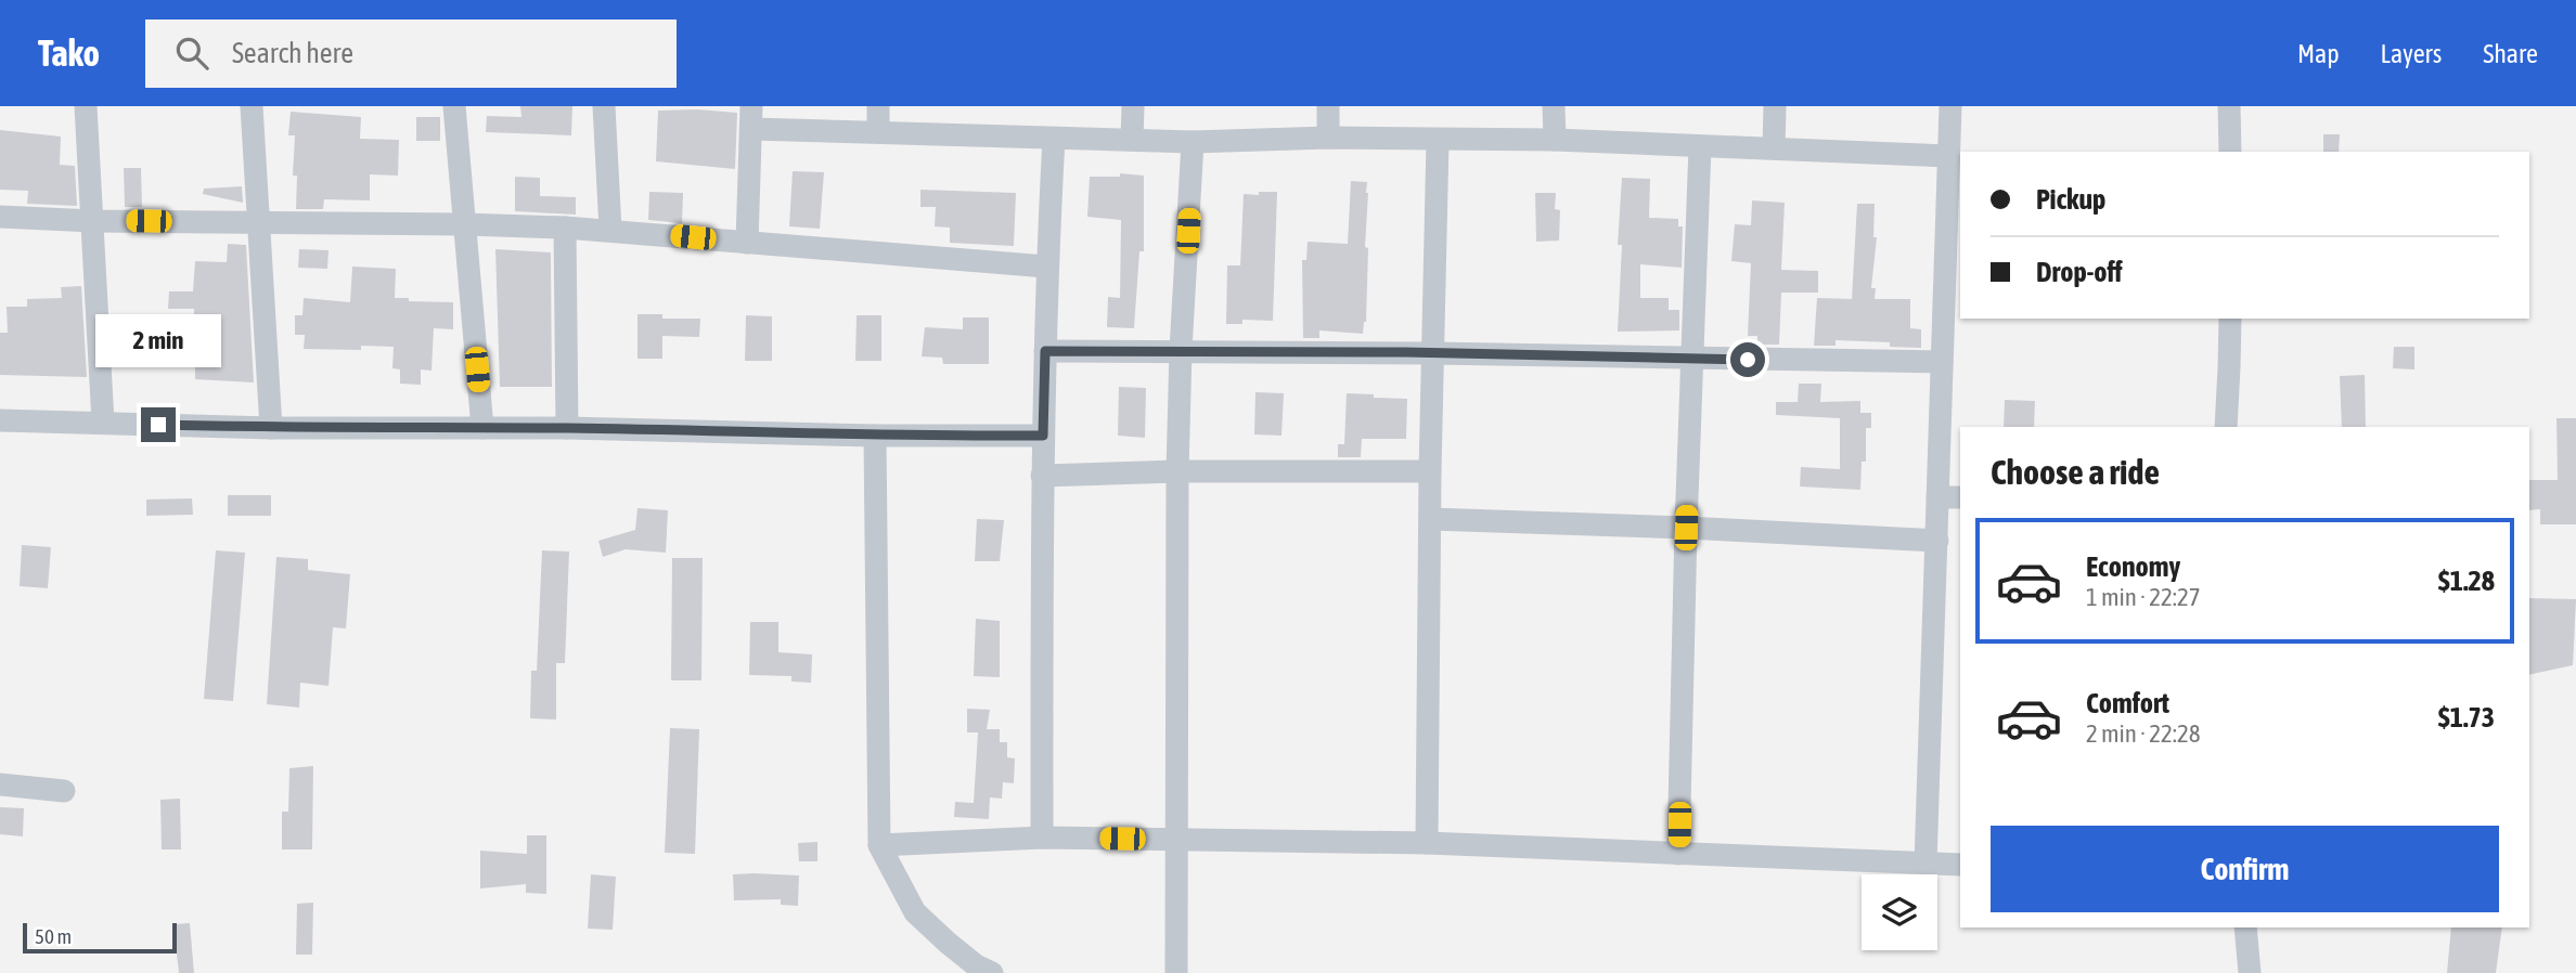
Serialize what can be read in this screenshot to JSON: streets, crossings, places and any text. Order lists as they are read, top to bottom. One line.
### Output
{"scale_bar":"50 m","page":{"header":"Tako","search":"Search here","nav":["Map","Layers","Share"],"banner":["Pickup","Drop-off"],"bubble":"2 min","heading":"Choose a ride","list":[{"name":"Economy","note":"1 min · 22:27","value":"$1.28"},{"name":"Comfort","note":"2 min · 22:28","value":"$1.73"}],"buttons":"Confirm","scale":"50 m"}}
